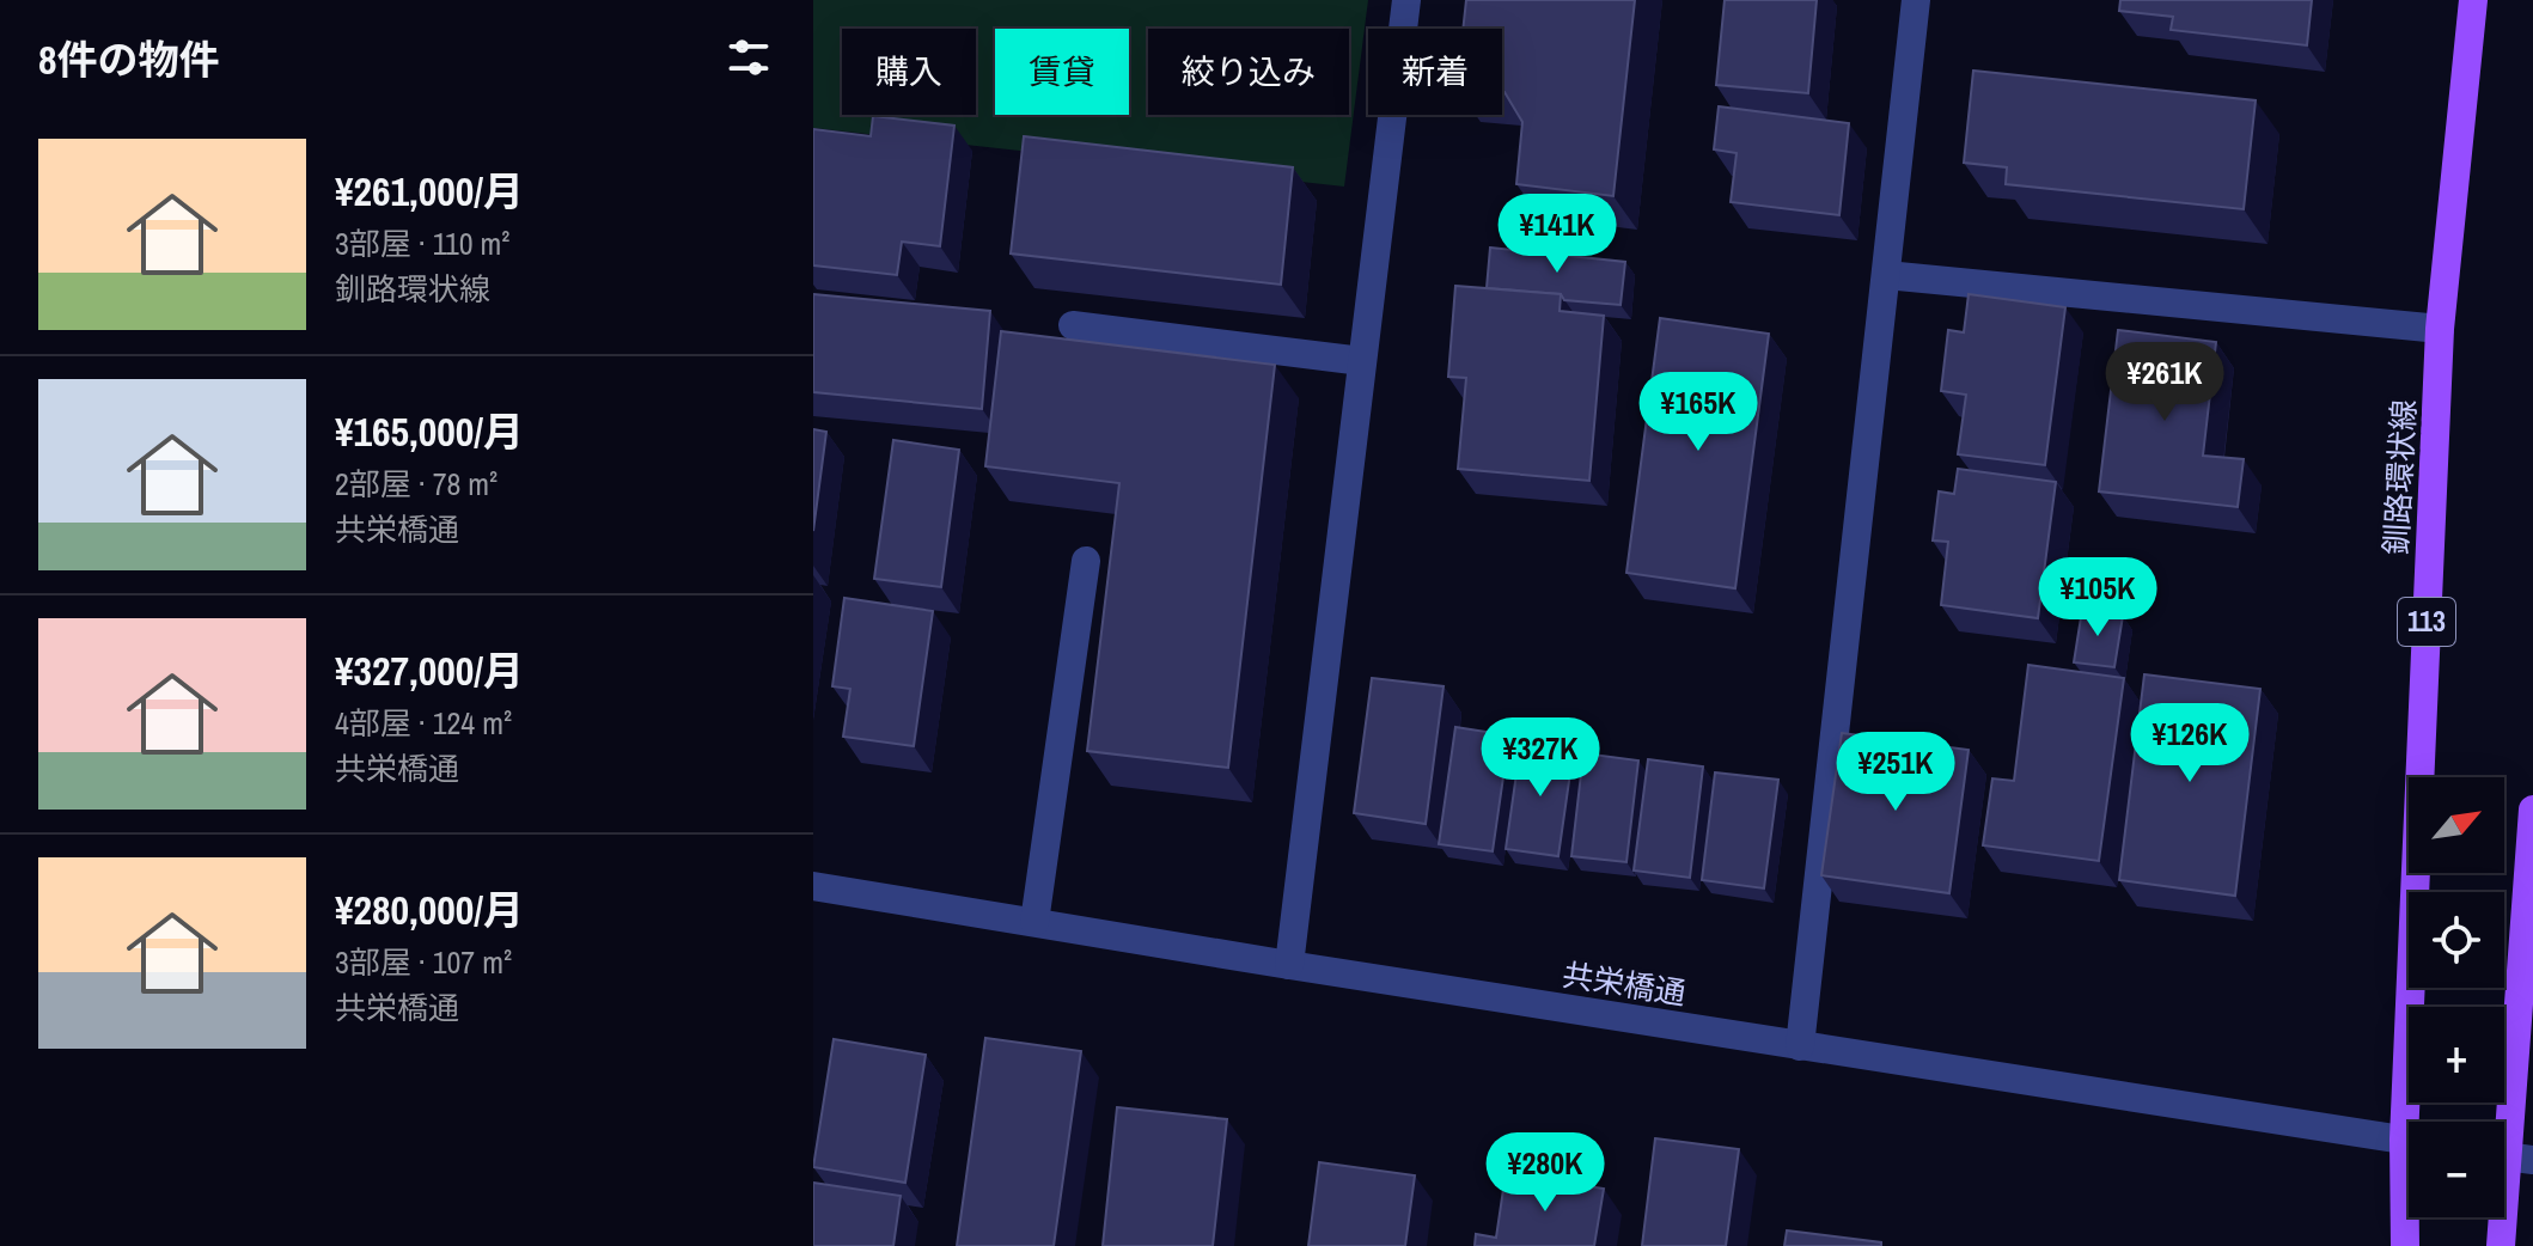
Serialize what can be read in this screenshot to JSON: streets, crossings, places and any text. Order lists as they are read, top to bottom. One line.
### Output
{"streets":{"main road":["釧路環状線","113"],"street":["共栄橋通"]},"north":"top right","page":{"heading":"8件の物件","chip":["購入","賃貸","絞り込み","新着"],"list":[{"name":"¥261,000/月","note":"3部屋 · 110 m² · 釧路環状線"},{"name":"¥165,000/月","note":"2部屋 · 78 m² · 共栄橋通"},{"name":"¥327,000/月","note":"4部屋 · 124 m² · 共栄橋通"},{"name":"¥280,000/月","note":"3部屋 · 107 m² · 共栄橋通"}],"price":["¥141K","¥261K","¥165K","¥105K","¥126K","¥327K","¥251K","¥280K"],"map_buttons":["+","−"]}}
